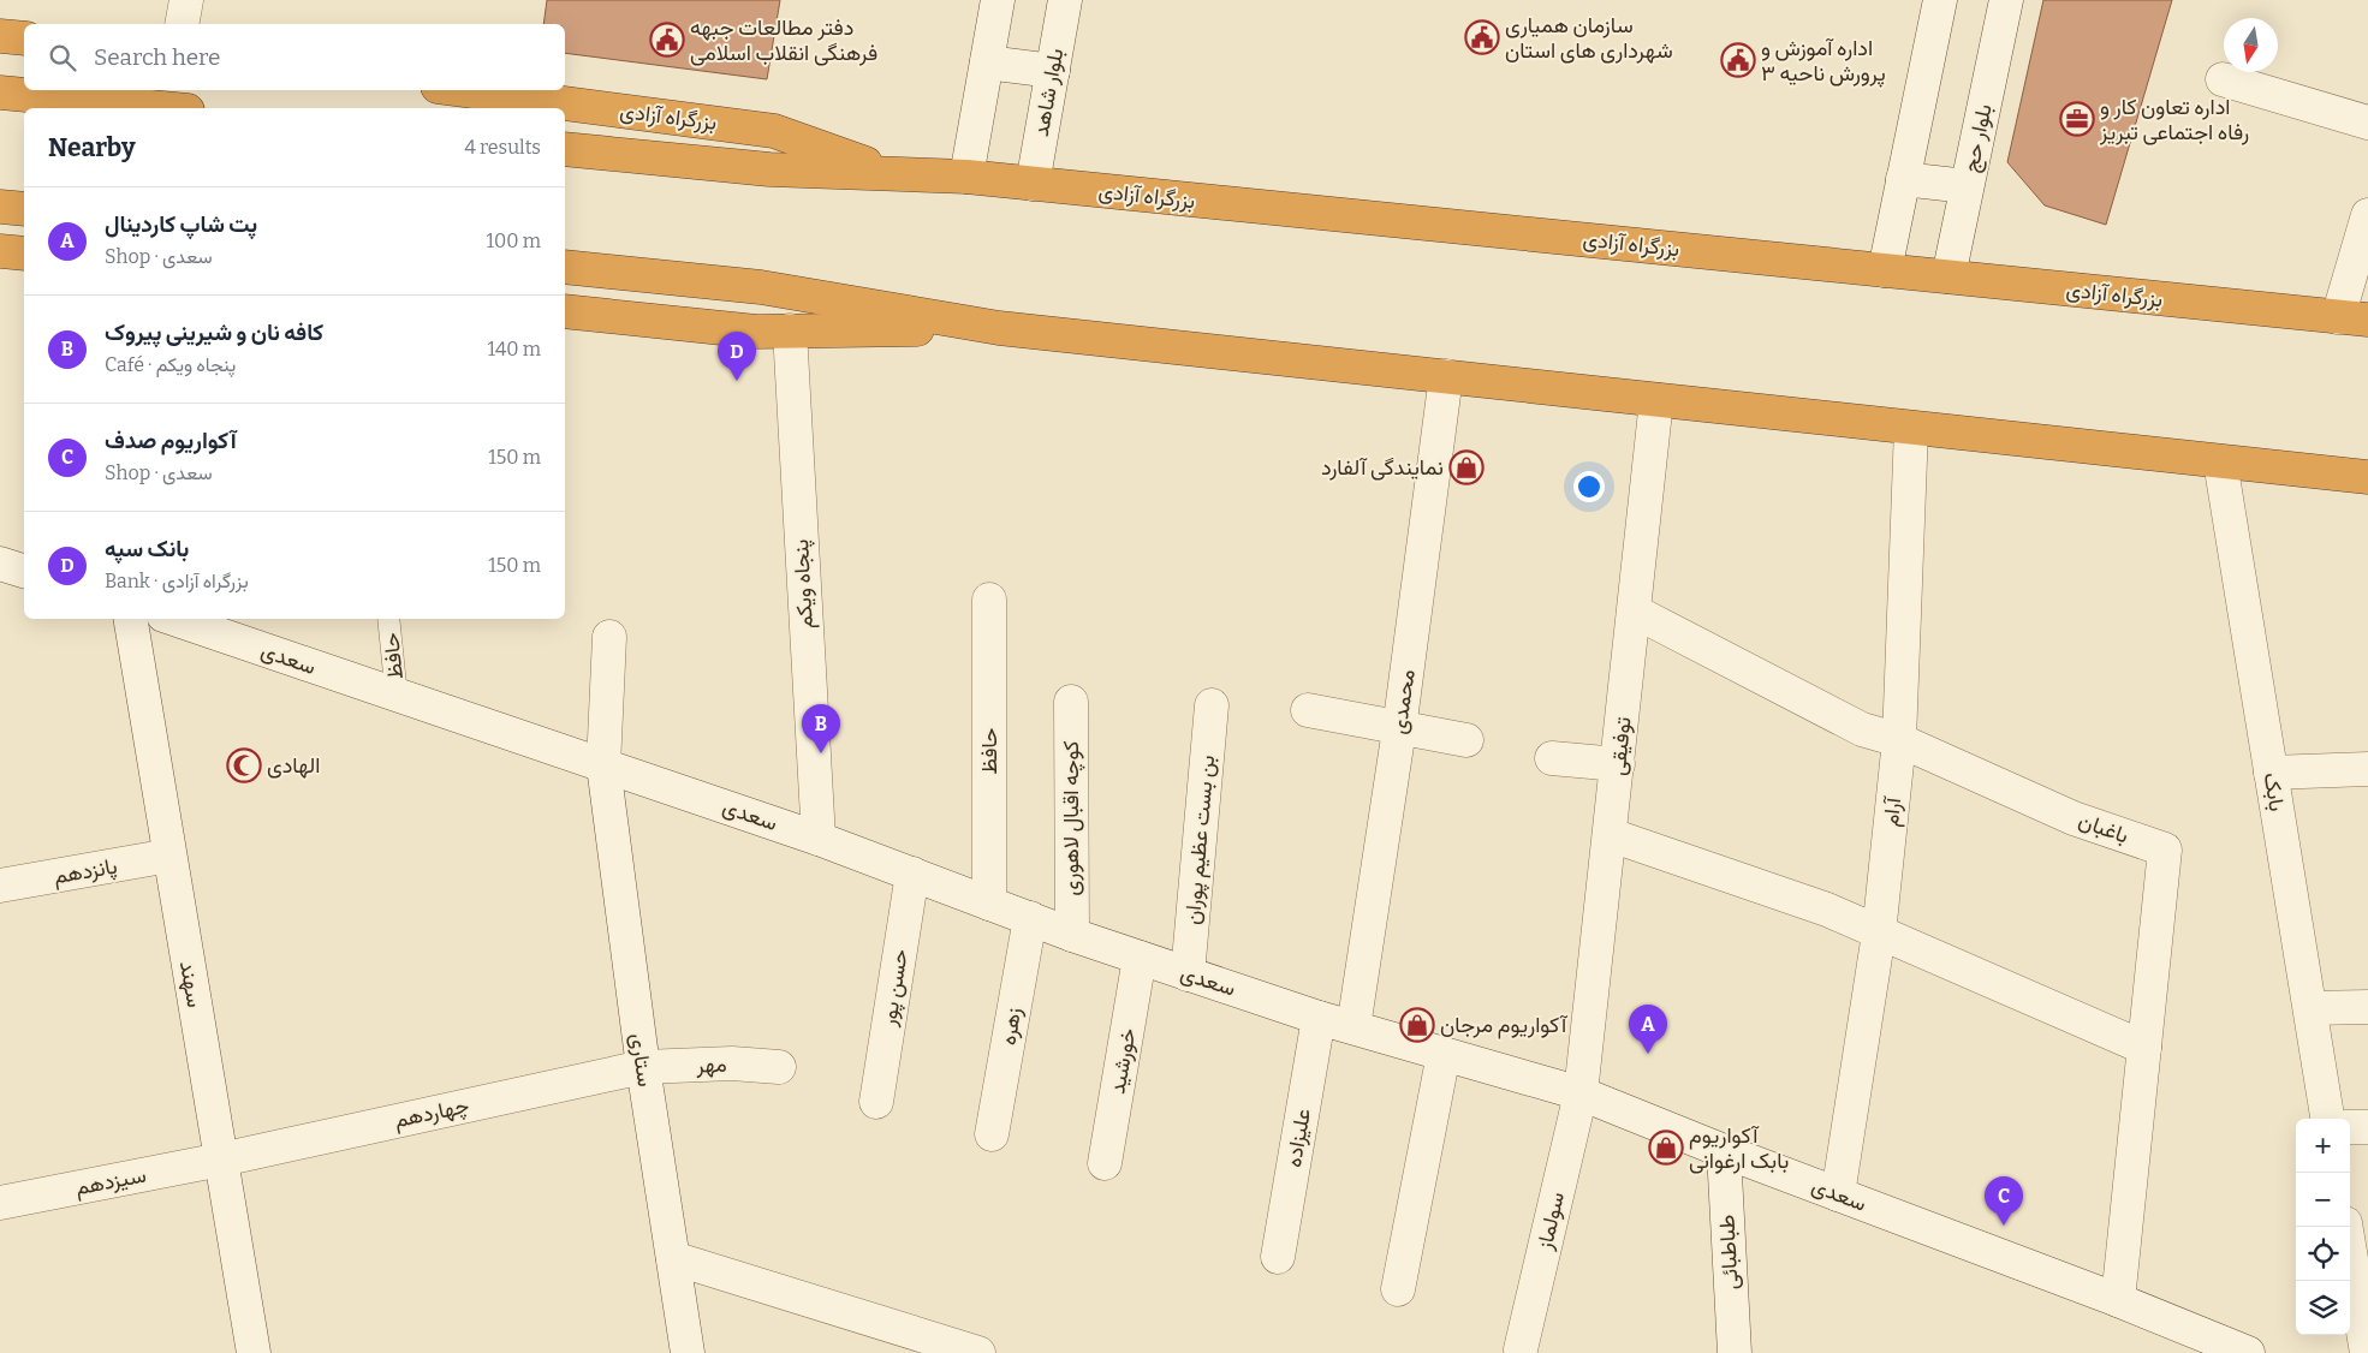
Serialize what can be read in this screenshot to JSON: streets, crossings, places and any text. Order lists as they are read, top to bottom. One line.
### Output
{"streets":{"highway":["بزرگراه آزادی"],"street":["بلوار شاهد","بلوار حج","پنجاه ویکم","حافظ","سعدی","محمدی","توفیقی","بابک","آرام","کوچه اقبال لاهوری","باغبان","بن بست عظیم پوران","پانزدهم","سهند","حسن پور","زهره","ستاری","خورشید","مهر","چهاردهم","علیزاده","سیزدهم","سولماز","طباطبائی"]},"crossings":[["بلوار شاهد","بزرگراه آزادی"],["بزرگراه آزادی","بلوار حج"],["پنجاه ویکم","سعدی"],["حافظ","سعدی"],["سعدی","محمدی"],["سعدی","توفیقی"],["سعدی","آرام"],["سعدی","کوچه اقبال لاهوری"],["سعدی","باغبان"],["سعدی","بن بست عظیم پوران"],["سعدی","حسن پور"],["سعدی","زهره"],["سعدی","ستاری"],["سعدی","خورشید"],["سعدی","علیزاده"],["سعدی","سولماز"],["سعدی","طباطبائی"],["توفیقی","باغبان"],["توفیقی","سولماز"],["آرام","باغبان"],["پانزدهم","سهند"],["سهند","چهاردهم"],["سهند","سیزدهم"],["ستاری","مهر"],["ستاری","چهاردهم"],["مهر","چهاردهم"],["چهاردهم","سیزدهم"]],"places":{"public building":["سازمان همیاری شهرداری های استان","دفتر مطالعات جبهه فرهنگی انقلاب اسلامی","اداره آموزش و پرورش ناحیه ۳"],"office":["اداره تعاون کار و رفاه اجتماعی تبریز"],"shop":["نمایندگی آلفارد","آکواریوم مرجان","آکواریوم بابک ارغوانی"],"mosque":["الهادی"]},"north":"bottom","page":{"search":"Search here","heading":["Nearby","4 results"],"list":[{"mark":"A","name":"پت شاپ کاردینال","note":"Shop · سعدی","value":"100 m"},{"mark":"B","name":"کافه نان و شیرینی پیروک","note":"Café · پنجاه ویکم","value":"140 m"},{"mark":"C","name":"آکواریوم صدف","note":"Shop · سعدی","value":"150 m"},{"mark":"D","name":"بانک سپه","note":"Bank · بزرگراه آزادی","value":"150 m"}],"pins":["D","B","A","C"],"map_buttons":["+","−"]}}
